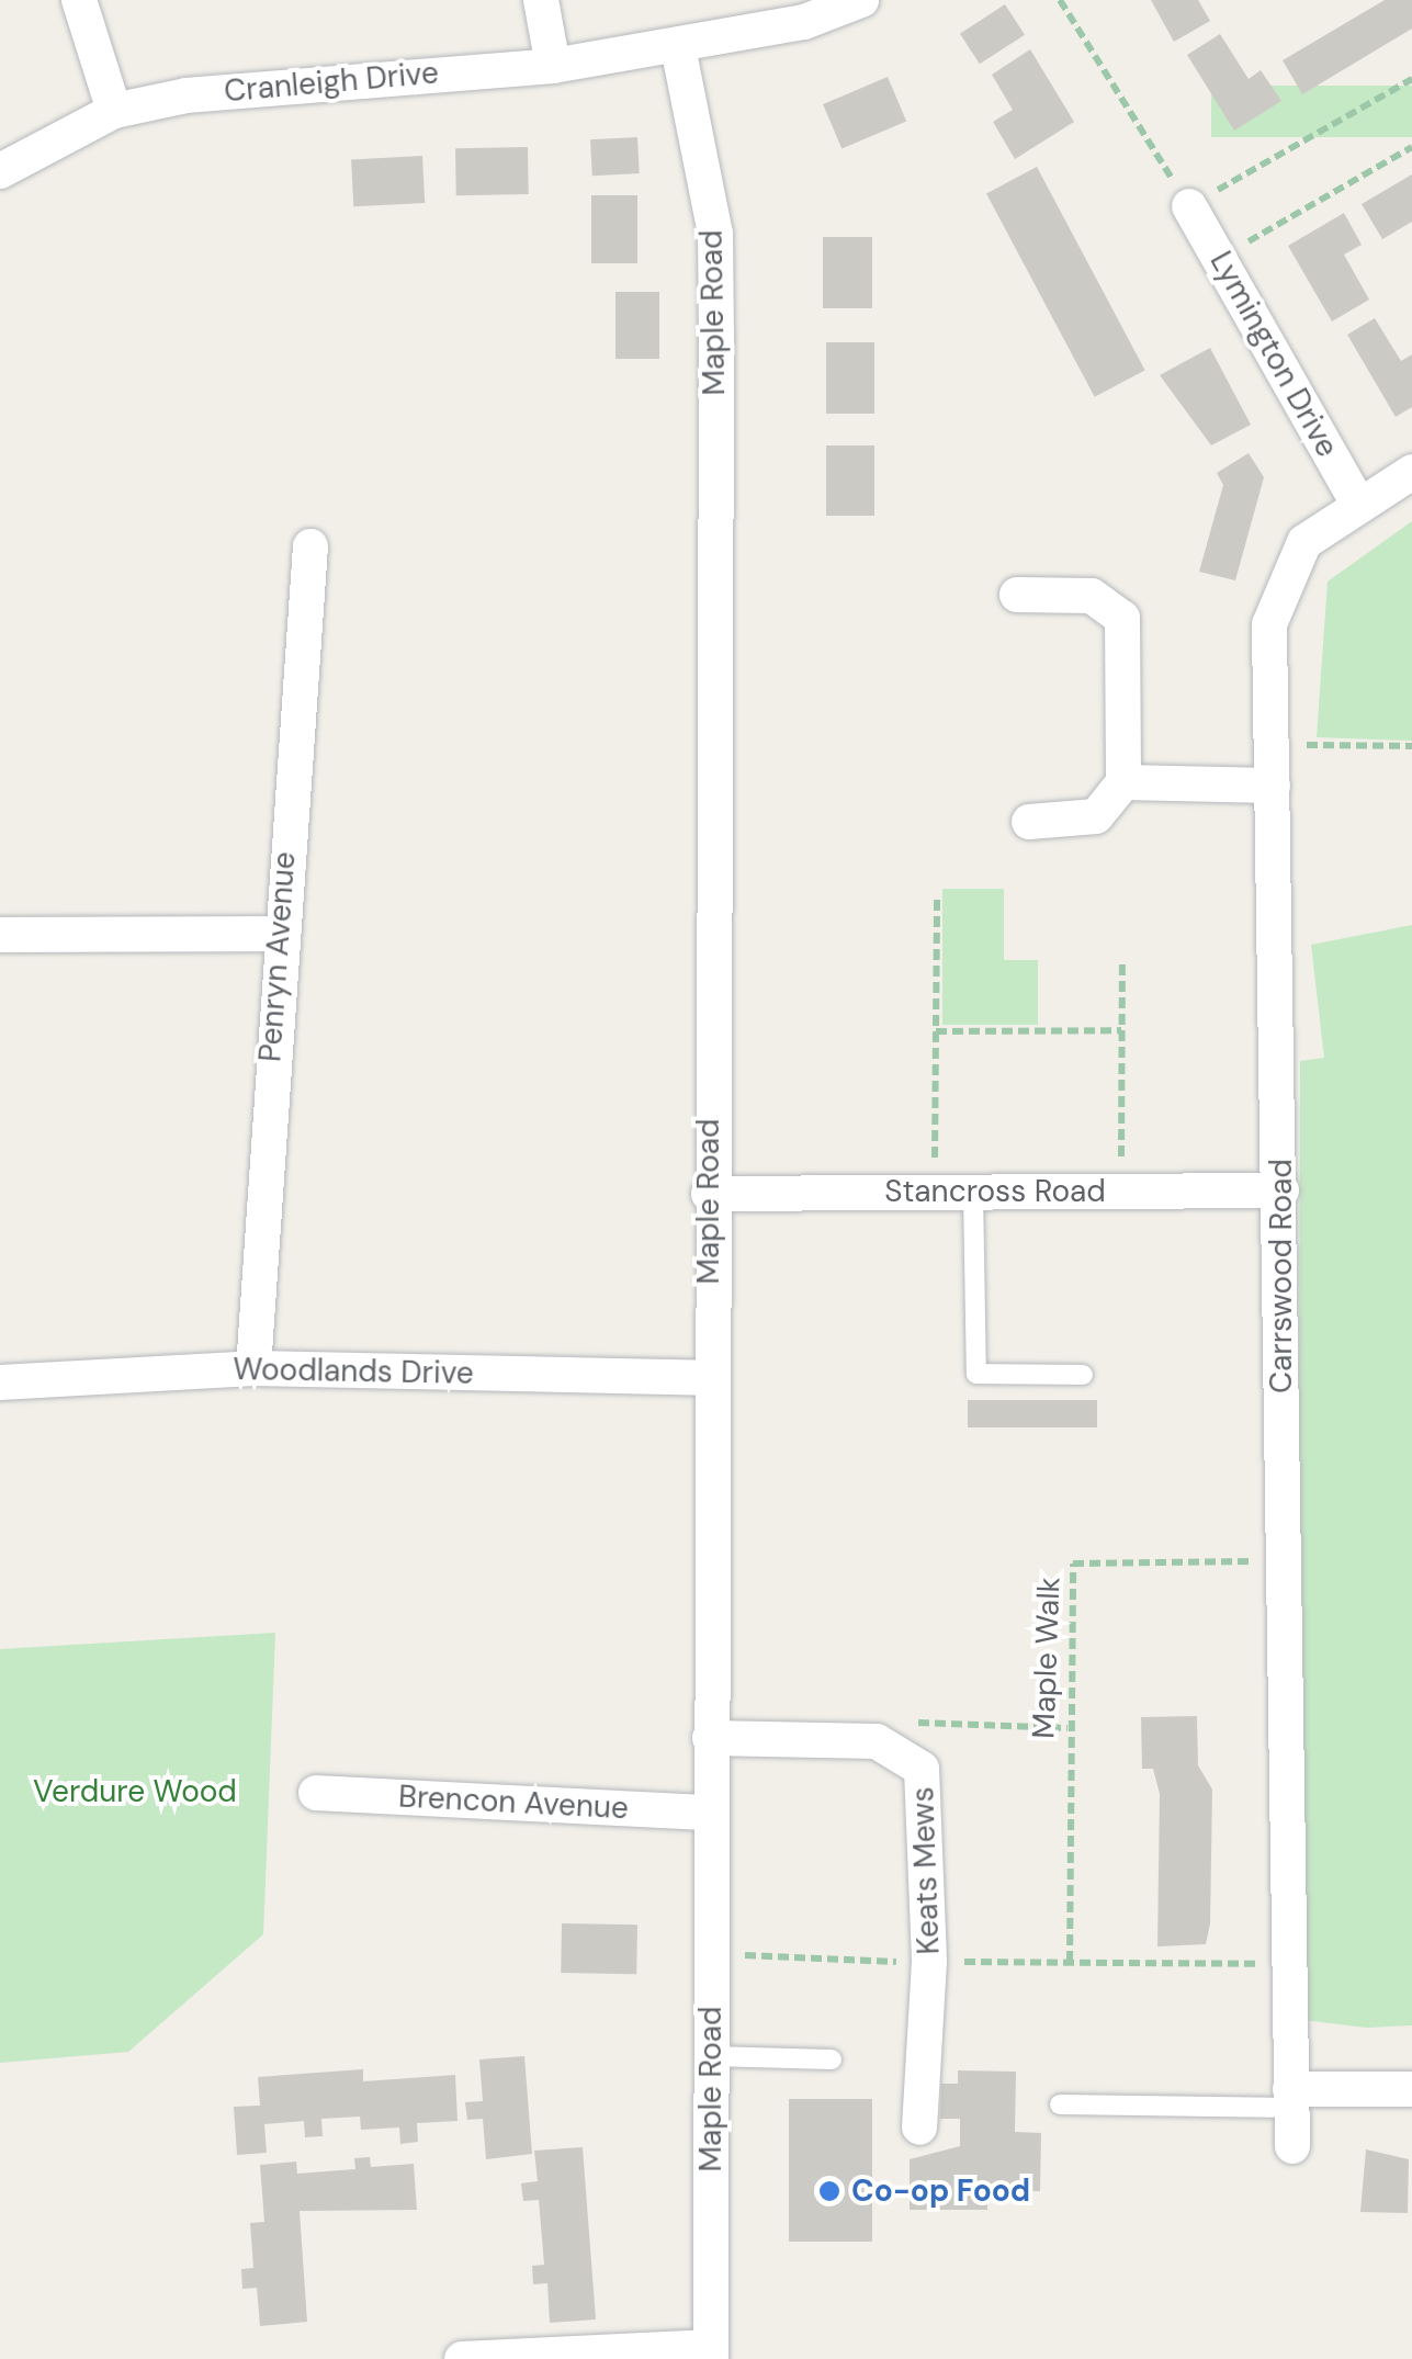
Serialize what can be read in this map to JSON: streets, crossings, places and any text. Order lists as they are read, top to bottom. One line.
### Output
{"streets":{"street":["Cranleigh Drive","Maple Road","Lymington Drive","Penryn Avenue","Stancross Road","Carrswood Road","Woodlands Drive","Brencon Avenue","Keats Mews"],"path":["Maple Walk"]},"crossings":[["Cranleigh Drive","Maple Road"],["Maple Road","Stancross Road"],["Maple Road","Woodlands Drive"],["Maple Road","Brencon Avenue"],["Maple Road","Keats Mews"],["Lymington Drive","Carrswood Road"],["Penryn Avenue","Woodlands Drive"],["Stancross Road","Carrswood Road"],["Carrswood Road","Maple Walk"]],"parks":["Verdure Wood"],"places":["Co-op Food"]}
